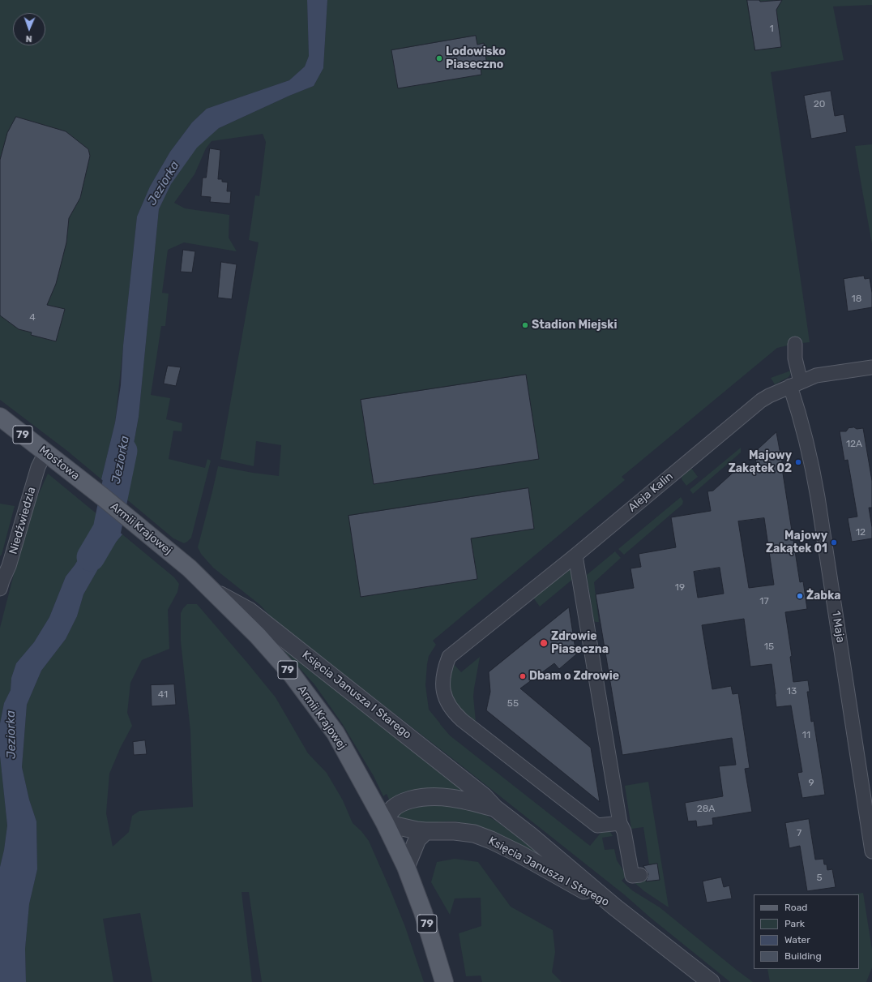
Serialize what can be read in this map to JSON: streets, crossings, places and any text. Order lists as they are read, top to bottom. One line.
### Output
{"streets":{"main road":["79","Mostowa","Armii Krajowej"],"street":["Aleja Kalin","Niedźwiedzia","1 Maja","Księcia Janusza I Starego"]},"crossings":[["Mostowa","Niedźwiedzia"],["Mostowa","Armii Krajowej"],["Aleja Kalin","1 Maja"],["Armii Krajowej","Księcia Janusza I Starego"]],"water":["Jeziorka"],"places":["Lodowisko Piaseczno","Stadion Miejski","Majowy Zakątek 02","Majowy Zakątek 01","Żabka","Zdrowie Piaseczna","Dbam o Zdrowie"],"house_numbers":["1","20","18","4","12A","12","19","17","15","13","41","55","11","9","28A","7","5"],"legend":["Road","Park","Water","Building"],"north":"bottom"}
